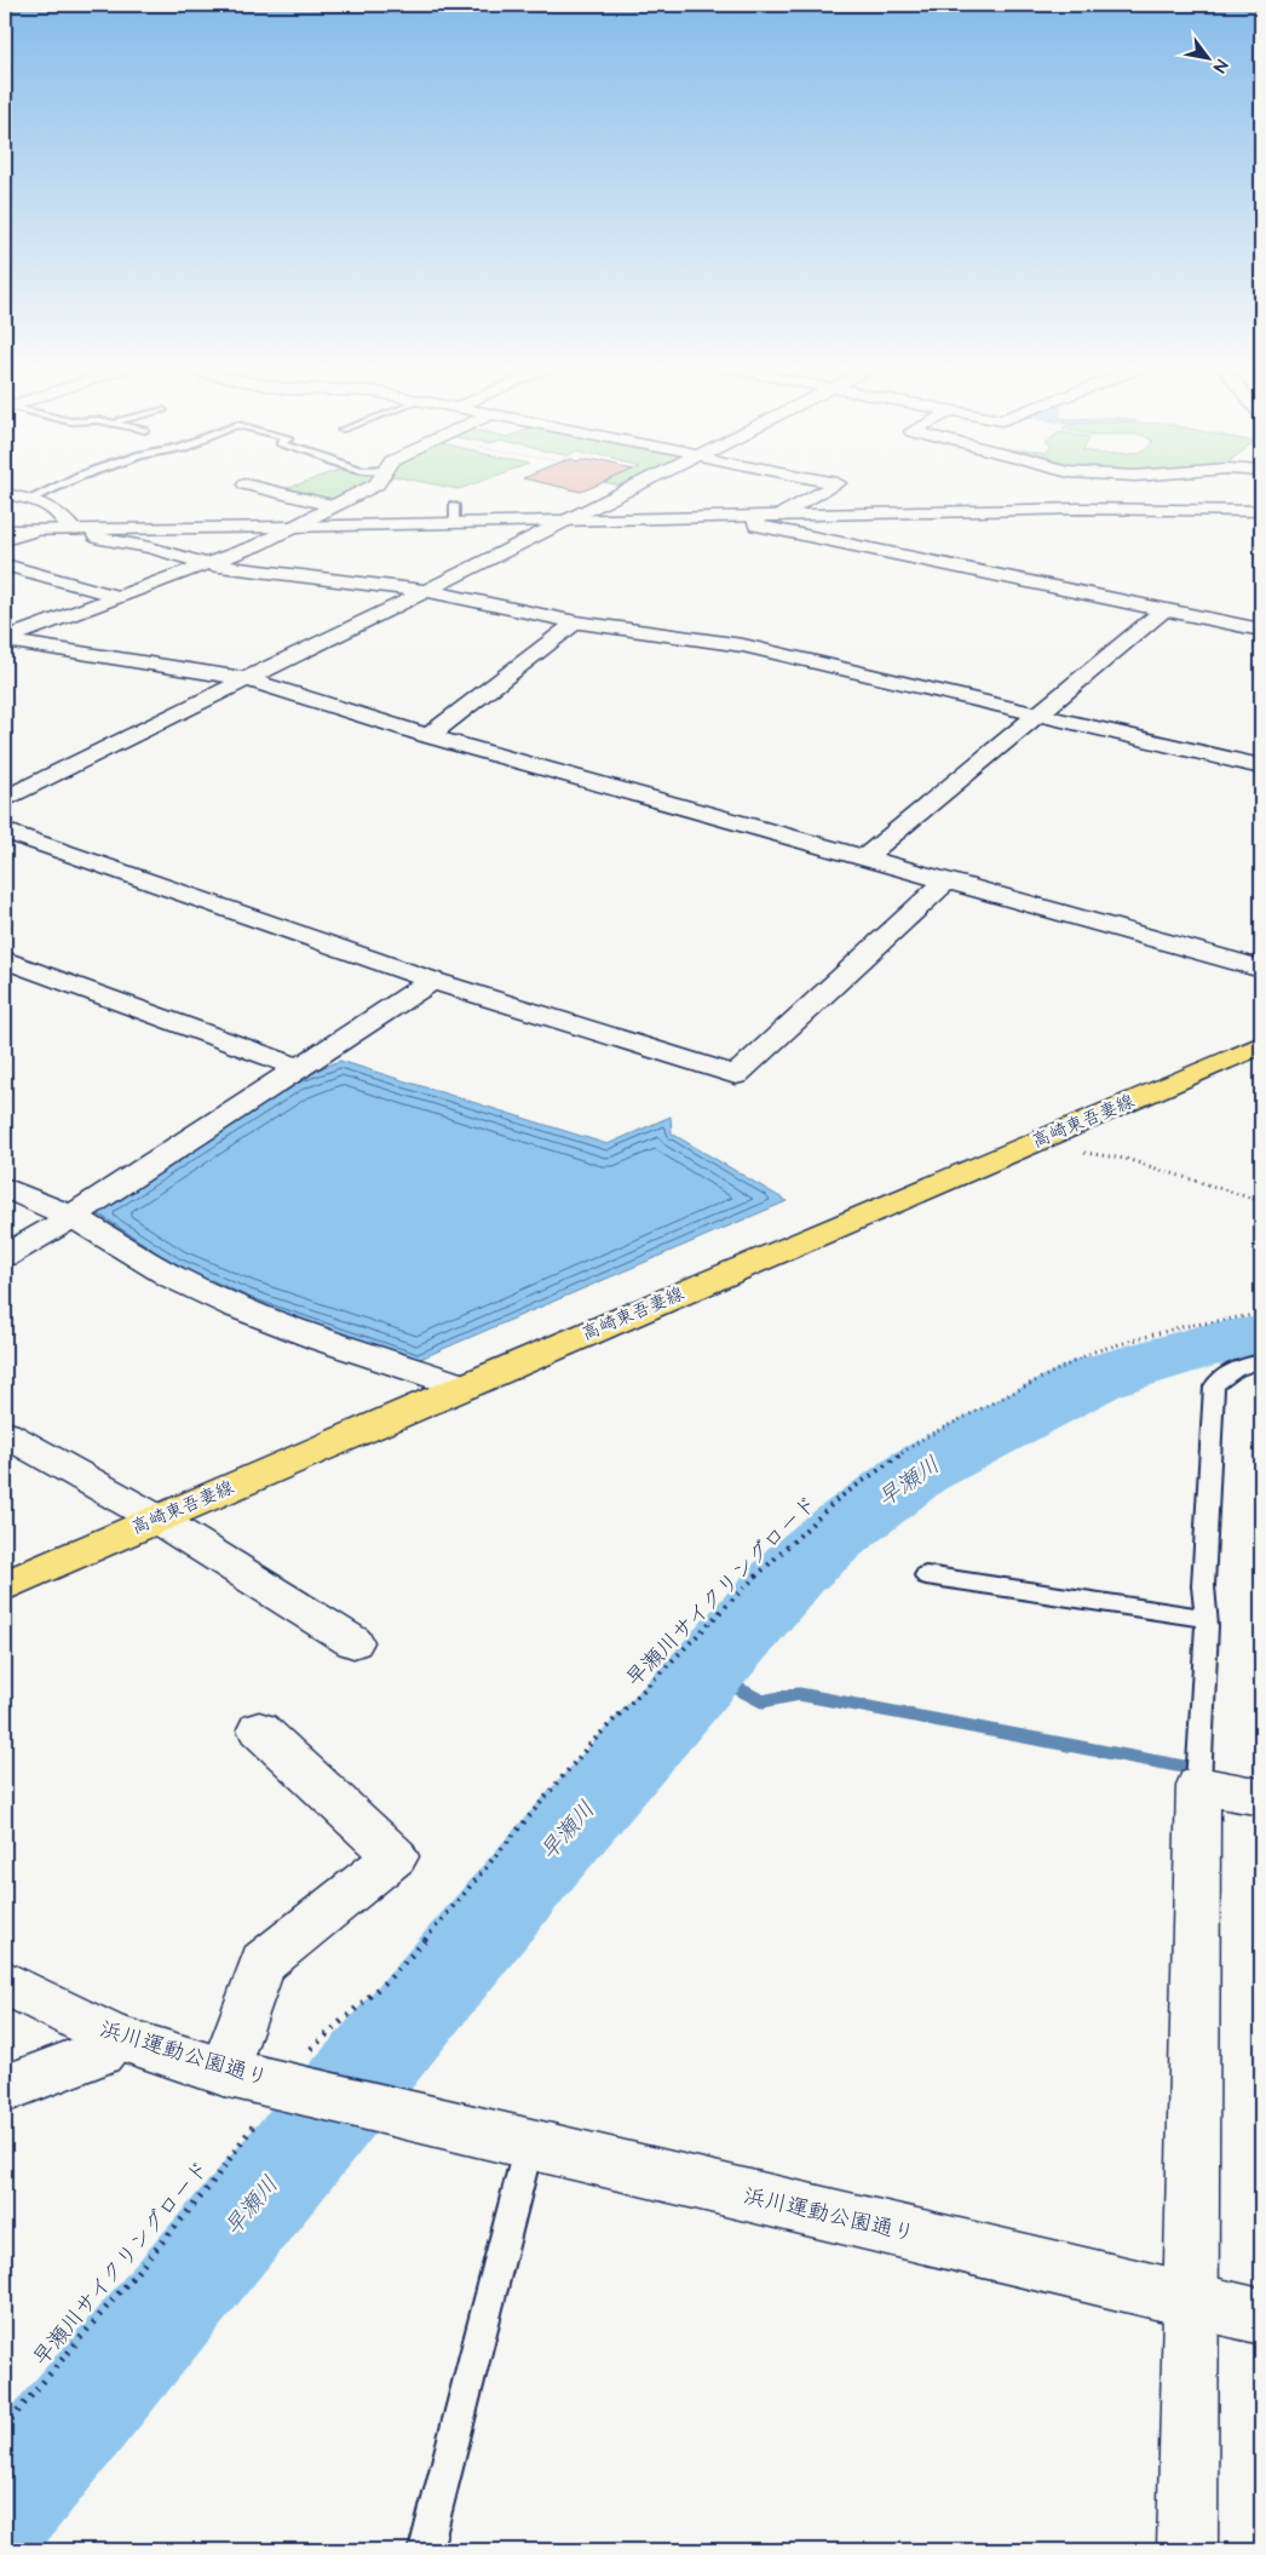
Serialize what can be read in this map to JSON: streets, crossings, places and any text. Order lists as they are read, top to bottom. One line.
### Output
{"streets":{"main road":["高崎東吾妻線"],"street":["浜川運動公園通り"],"path":["早瀬川サイクリングロード"]},"crossings":[["早瀬川サイクリングロード","浜川運動公園通り"]],"water":["早瀬川"],"north":"bottom right"}
